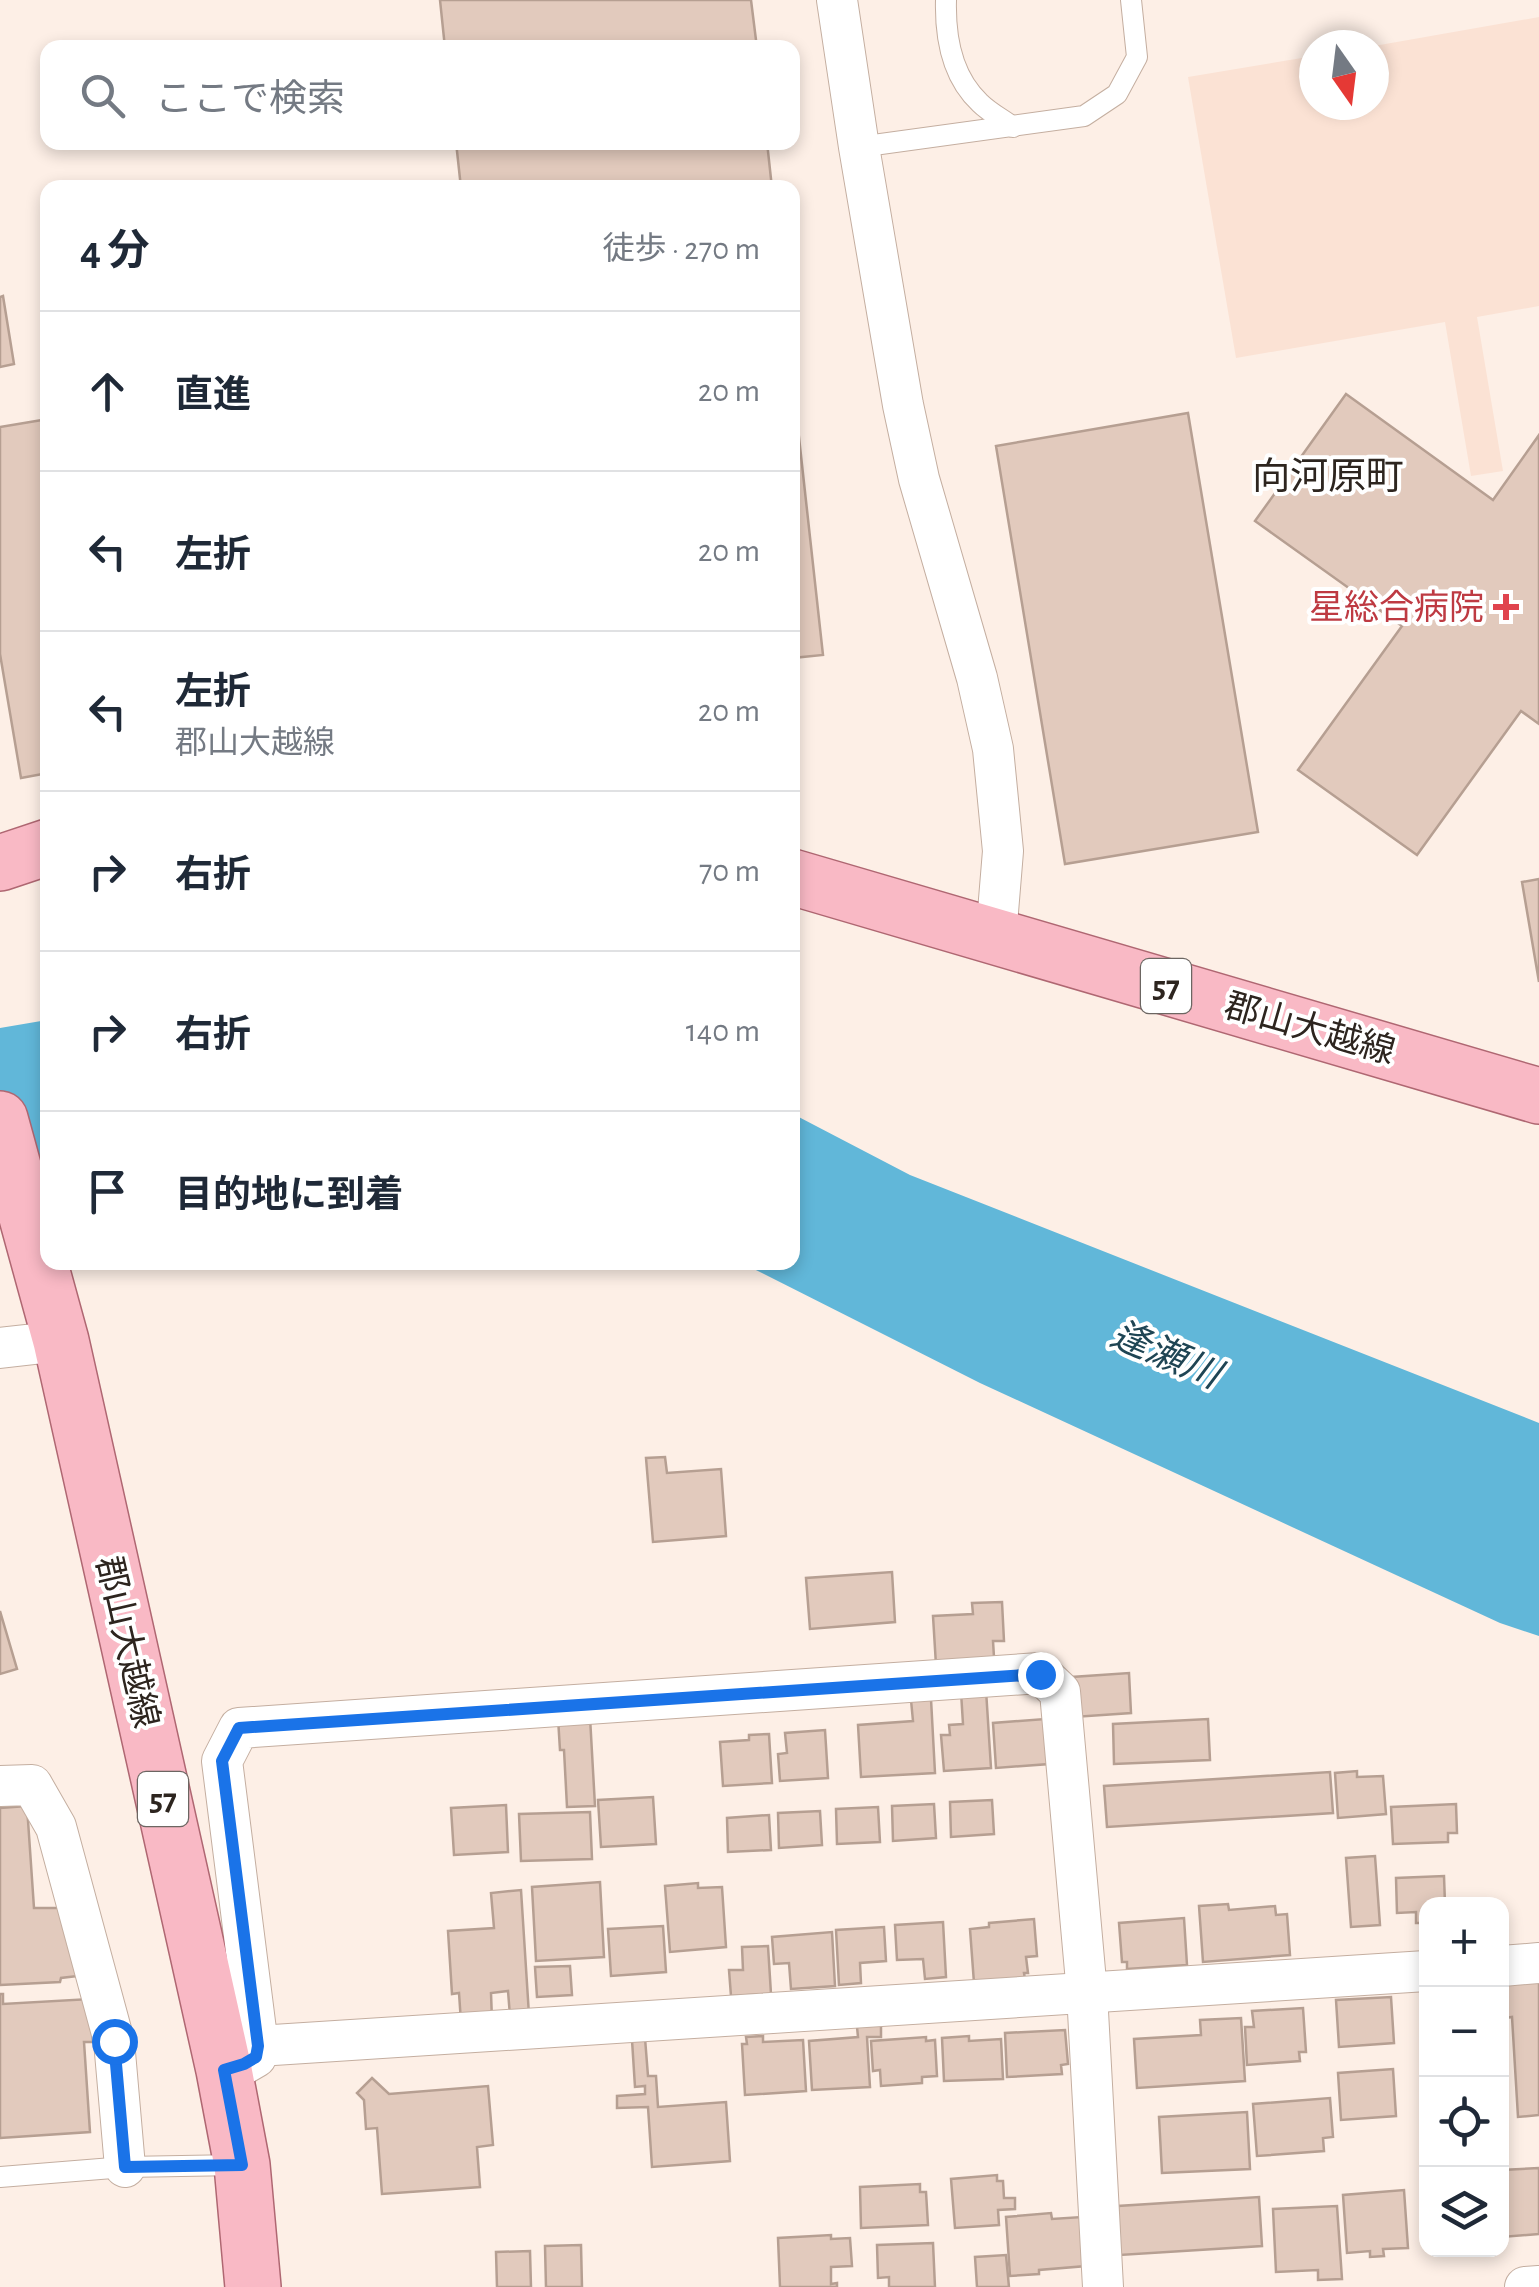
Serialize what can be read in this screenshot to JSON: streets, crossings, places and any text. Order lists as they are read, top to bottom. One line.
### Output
{"streets":{"main road":["57","郡山大越線"]},"districts":["向河原町"],"water":["逢瀬川"],"places":{"health":["星総合病院"]},"north":"bottom","page":{"search":"ここで検索","heading":["4 分","徒歩 · 270 m"],"list":[["直進","20 m"],["左折","20 m"],["左折","郡山大越線","20 m"],["右折","70 m"],["右折","140 m"],"目的地に到着"],"map_buttons":["+","−"]}}
